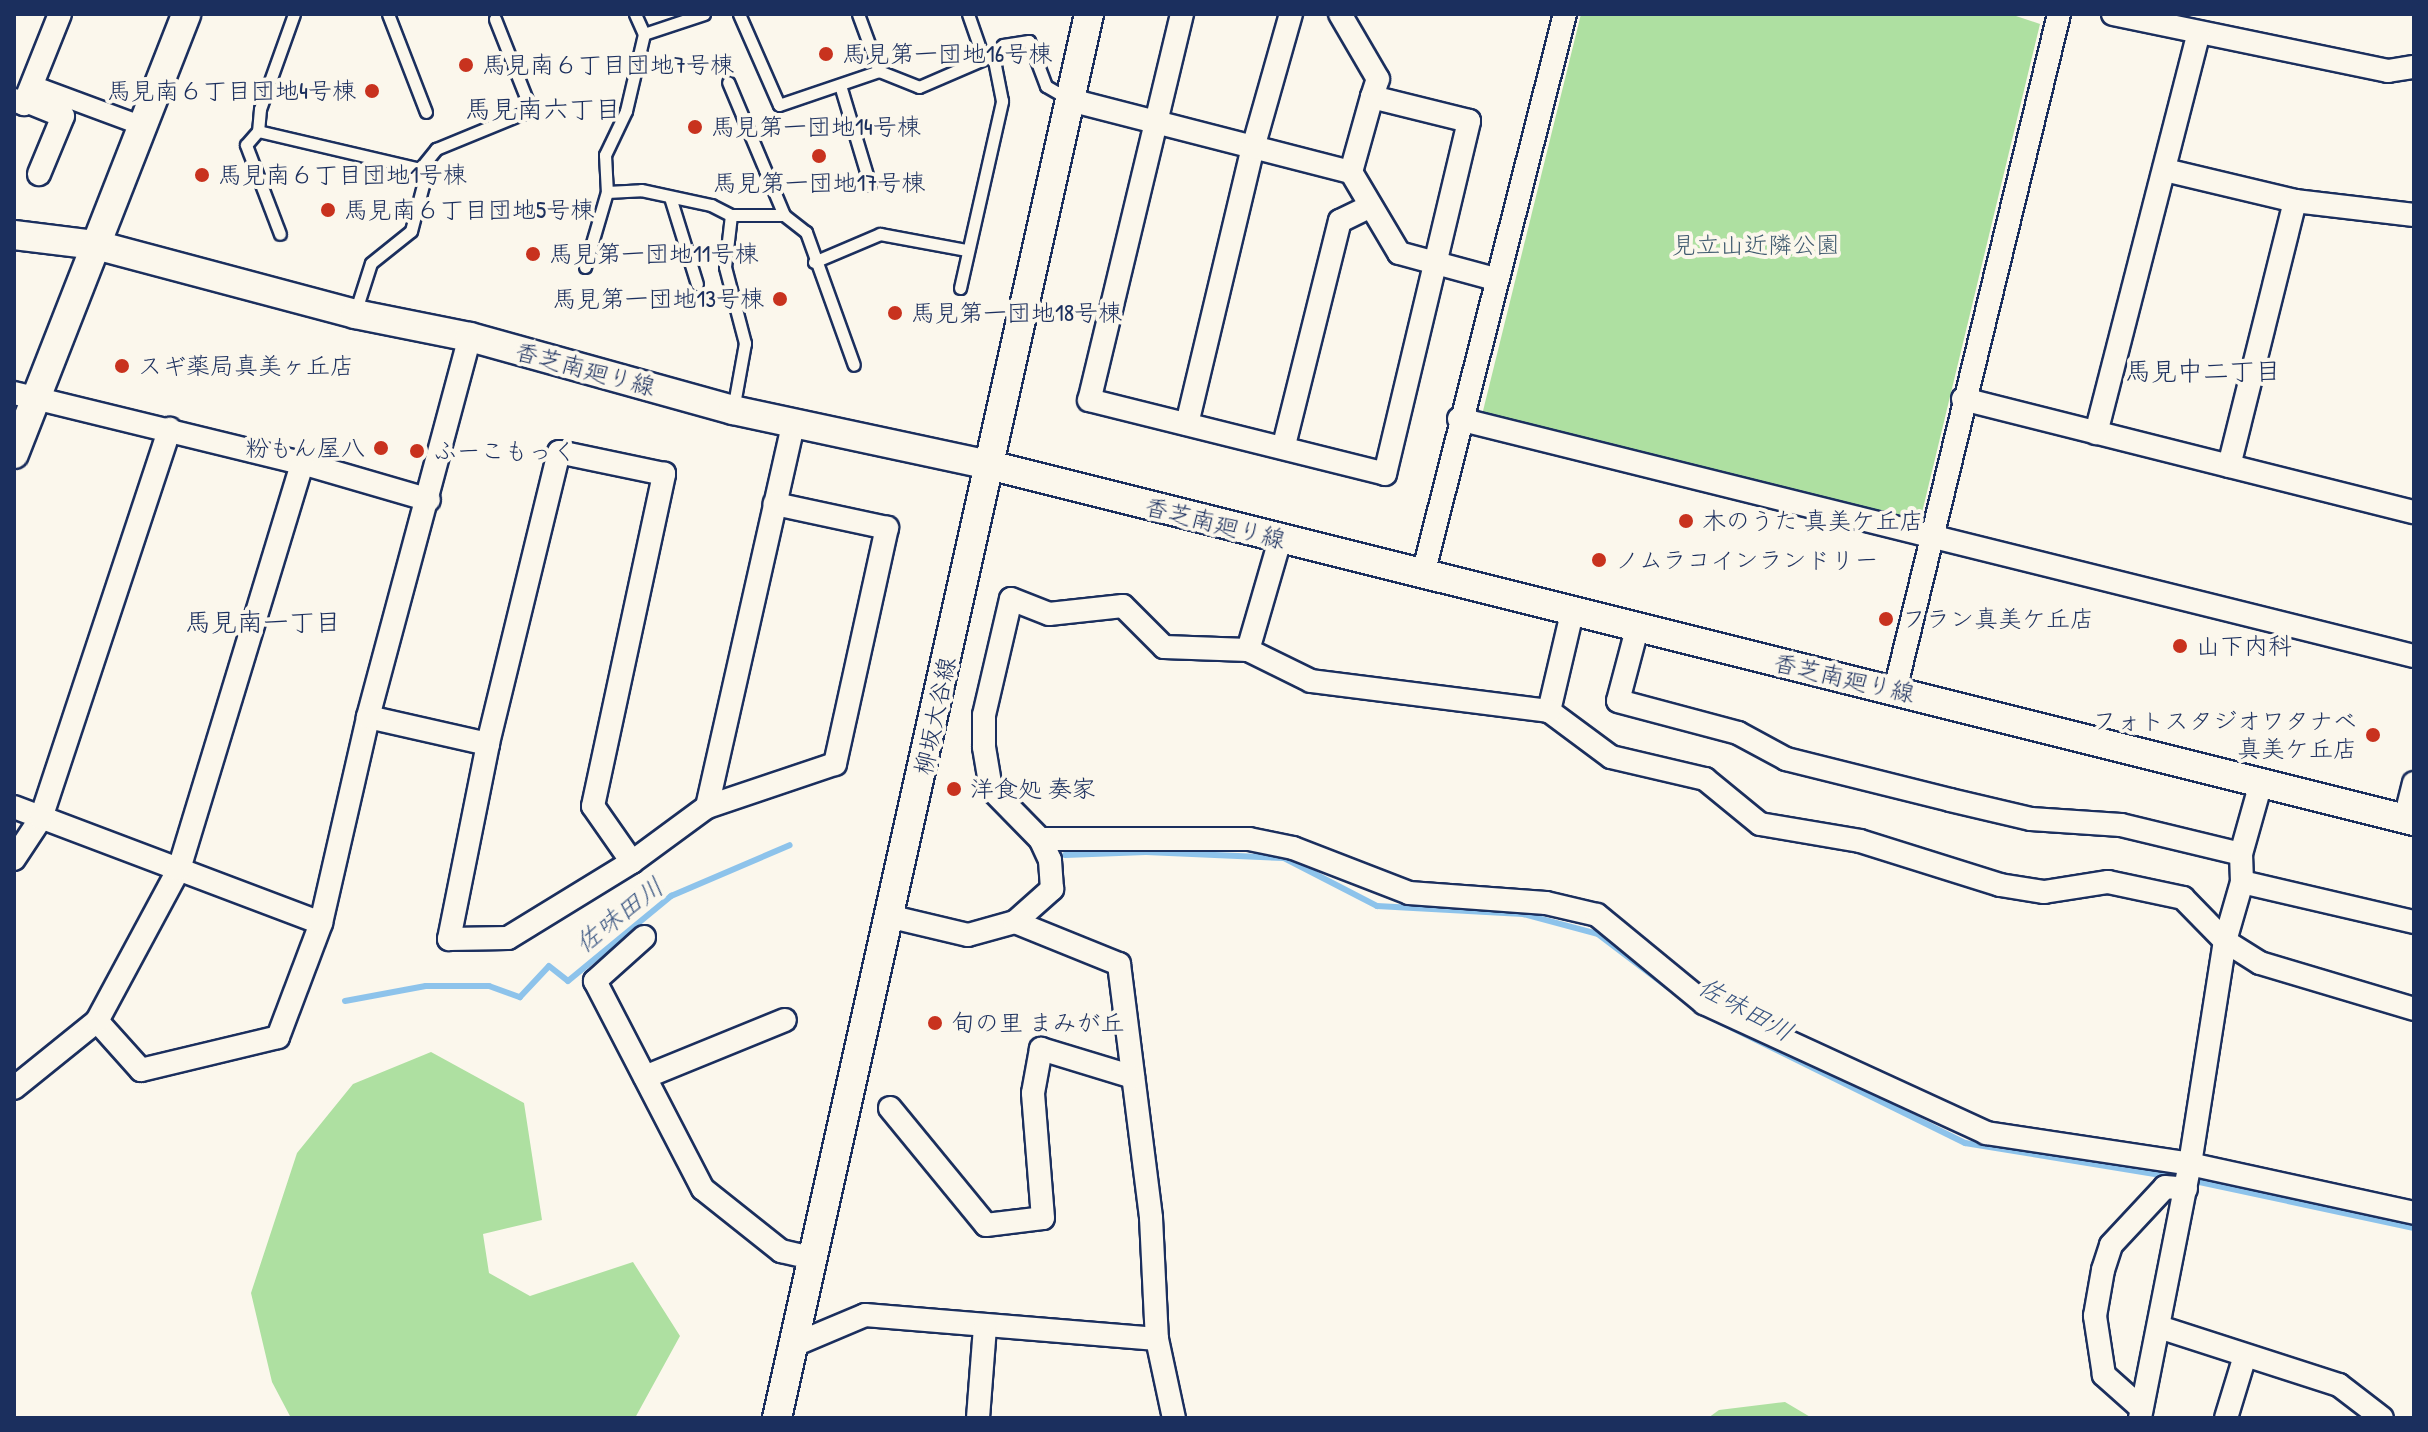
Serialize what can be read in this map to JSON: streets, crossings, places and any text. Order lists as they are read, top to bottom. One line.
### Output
{"streets":{"street":["香芝南廻り線","柳坂大谷線"]},"crossings":[["香芝南廻り線","柳坂大谷線"]],"districts":["馬見南六丁目","馬見中二丁目","馬見南一丁目"],"water":["佐味田川"],"parks":["見立山近隣公園"],"places":["馬見第一団地16号棟","馬見南６丁目団地7号棟","馬見南６丁目団地4号棟","馬見第一団地14号棟","馬見第一団地17号棟","馬見南６丁目団地1号棟","馬見南６丁目団地5号棟","馬見第一団地11号棟","馬見第一団地13号棟","馬見第一団地18号棟","スギ薬局真美ヶ丘店","粉もん屋八","ふーこもっく","木のうた 真美ケ丘店","ノムラコインランドリー","フラン真美ケ丘店","山下内科","フォトスタジオワタナベ 真美ケ丘店","洋食処 奏家","旬の里 まみが丘"]}
